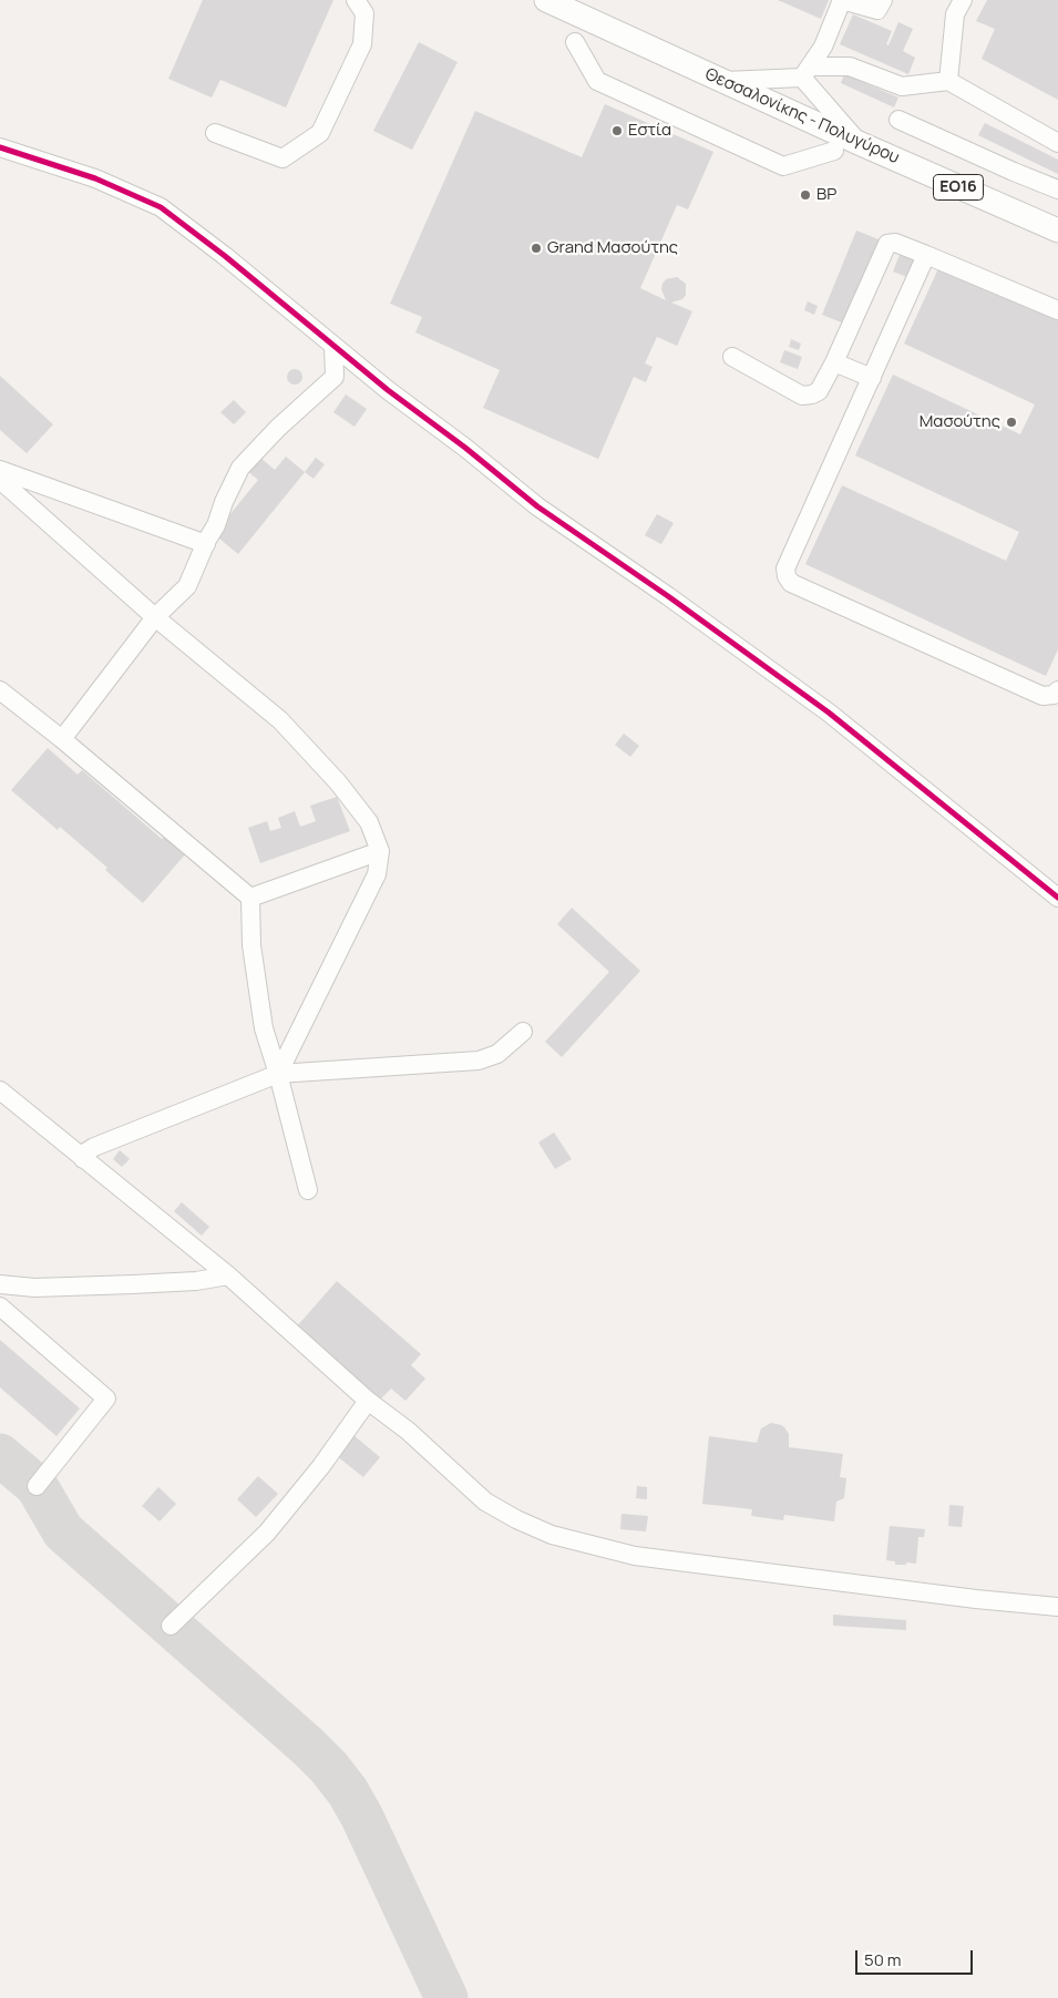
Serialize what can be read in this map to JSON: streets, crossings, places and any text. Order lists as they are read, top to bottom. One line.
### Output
{"streets":{"main road":["Θεσσαλονίκης - Πολυγύρου","ΕΟ16"]},"places":["Εστία","BP","Grand Μασούτης","Μασούτης"],"scale_bar":"50 m"}
